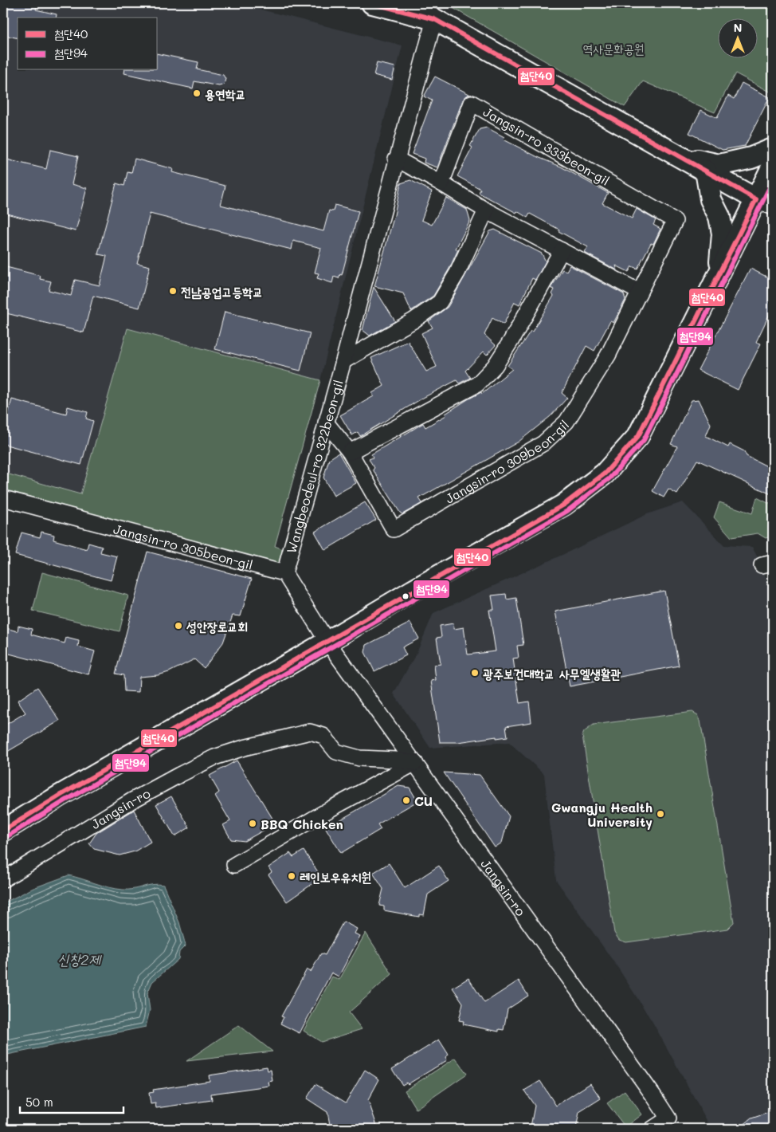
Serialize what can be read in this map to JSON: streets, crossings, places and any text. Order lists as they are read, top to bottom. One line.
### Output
{"streets":{"street":["Jangsin-ro 333beon-gil","Jangsin-ro 309beon-gil","Wangbeodeul-ro 322beon-gil","Jangsin-ro 305beon-gil","Jangsin-ro"]},"crossings":[["Jangsin-ro 333beon-gil","Jangsin-ro 309beon-gil"],["Jangsin-ro 309beon-gil","Wangbeodeul-ro 322beon-gil"],["Wangbeodeul-ro 322beon-gil","Jangsin-ro 305beon-gil"]],"water":["신창2제"],"parks":["역사문화공원"],"places":["용연학교","전남공업고등학교","성안장로교회","광주보건대학교 사무엘생활관","CU","Gwangju Health University","BBQ Chicken","레인보우유치원"],"lines":["transit line 첨단40","transit line 첨단94"],"legend":["첨단40","첨단94"],"scale_bar":"50 m","north":"top"}
